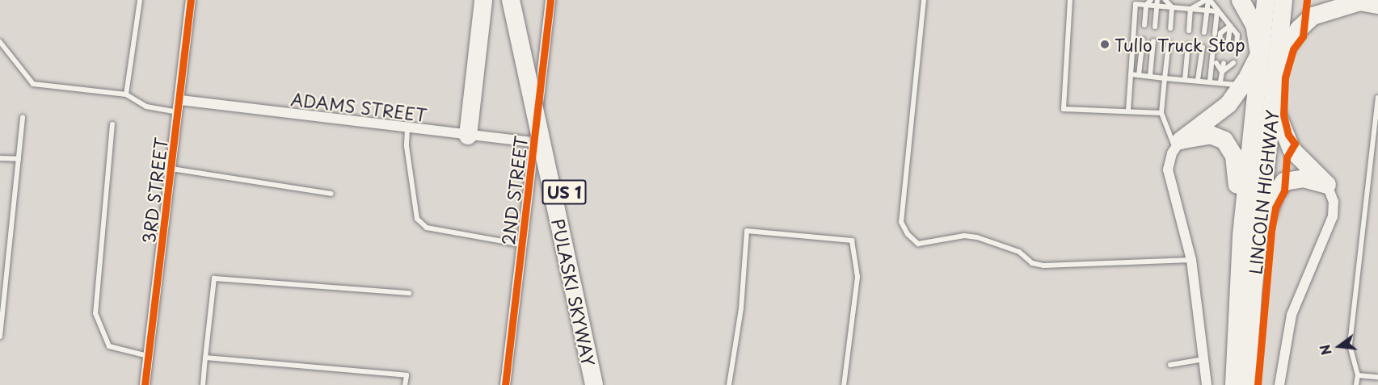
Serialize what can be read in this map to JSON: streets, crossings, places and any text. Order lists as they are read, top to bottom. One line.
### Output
{"streets":{"highway":["US 1","LINCOLN HIGHWAY","PULASKI SKYWAY"],"street":["ADAMS STREET","3RD STREET","2ND STREET"]},"crossings":[["ADAMS STREET","3RD STREET"],["ADAMS STREET","2ND STREET"]],"places":["Tullo Truck Stop"],"north":"left"}
